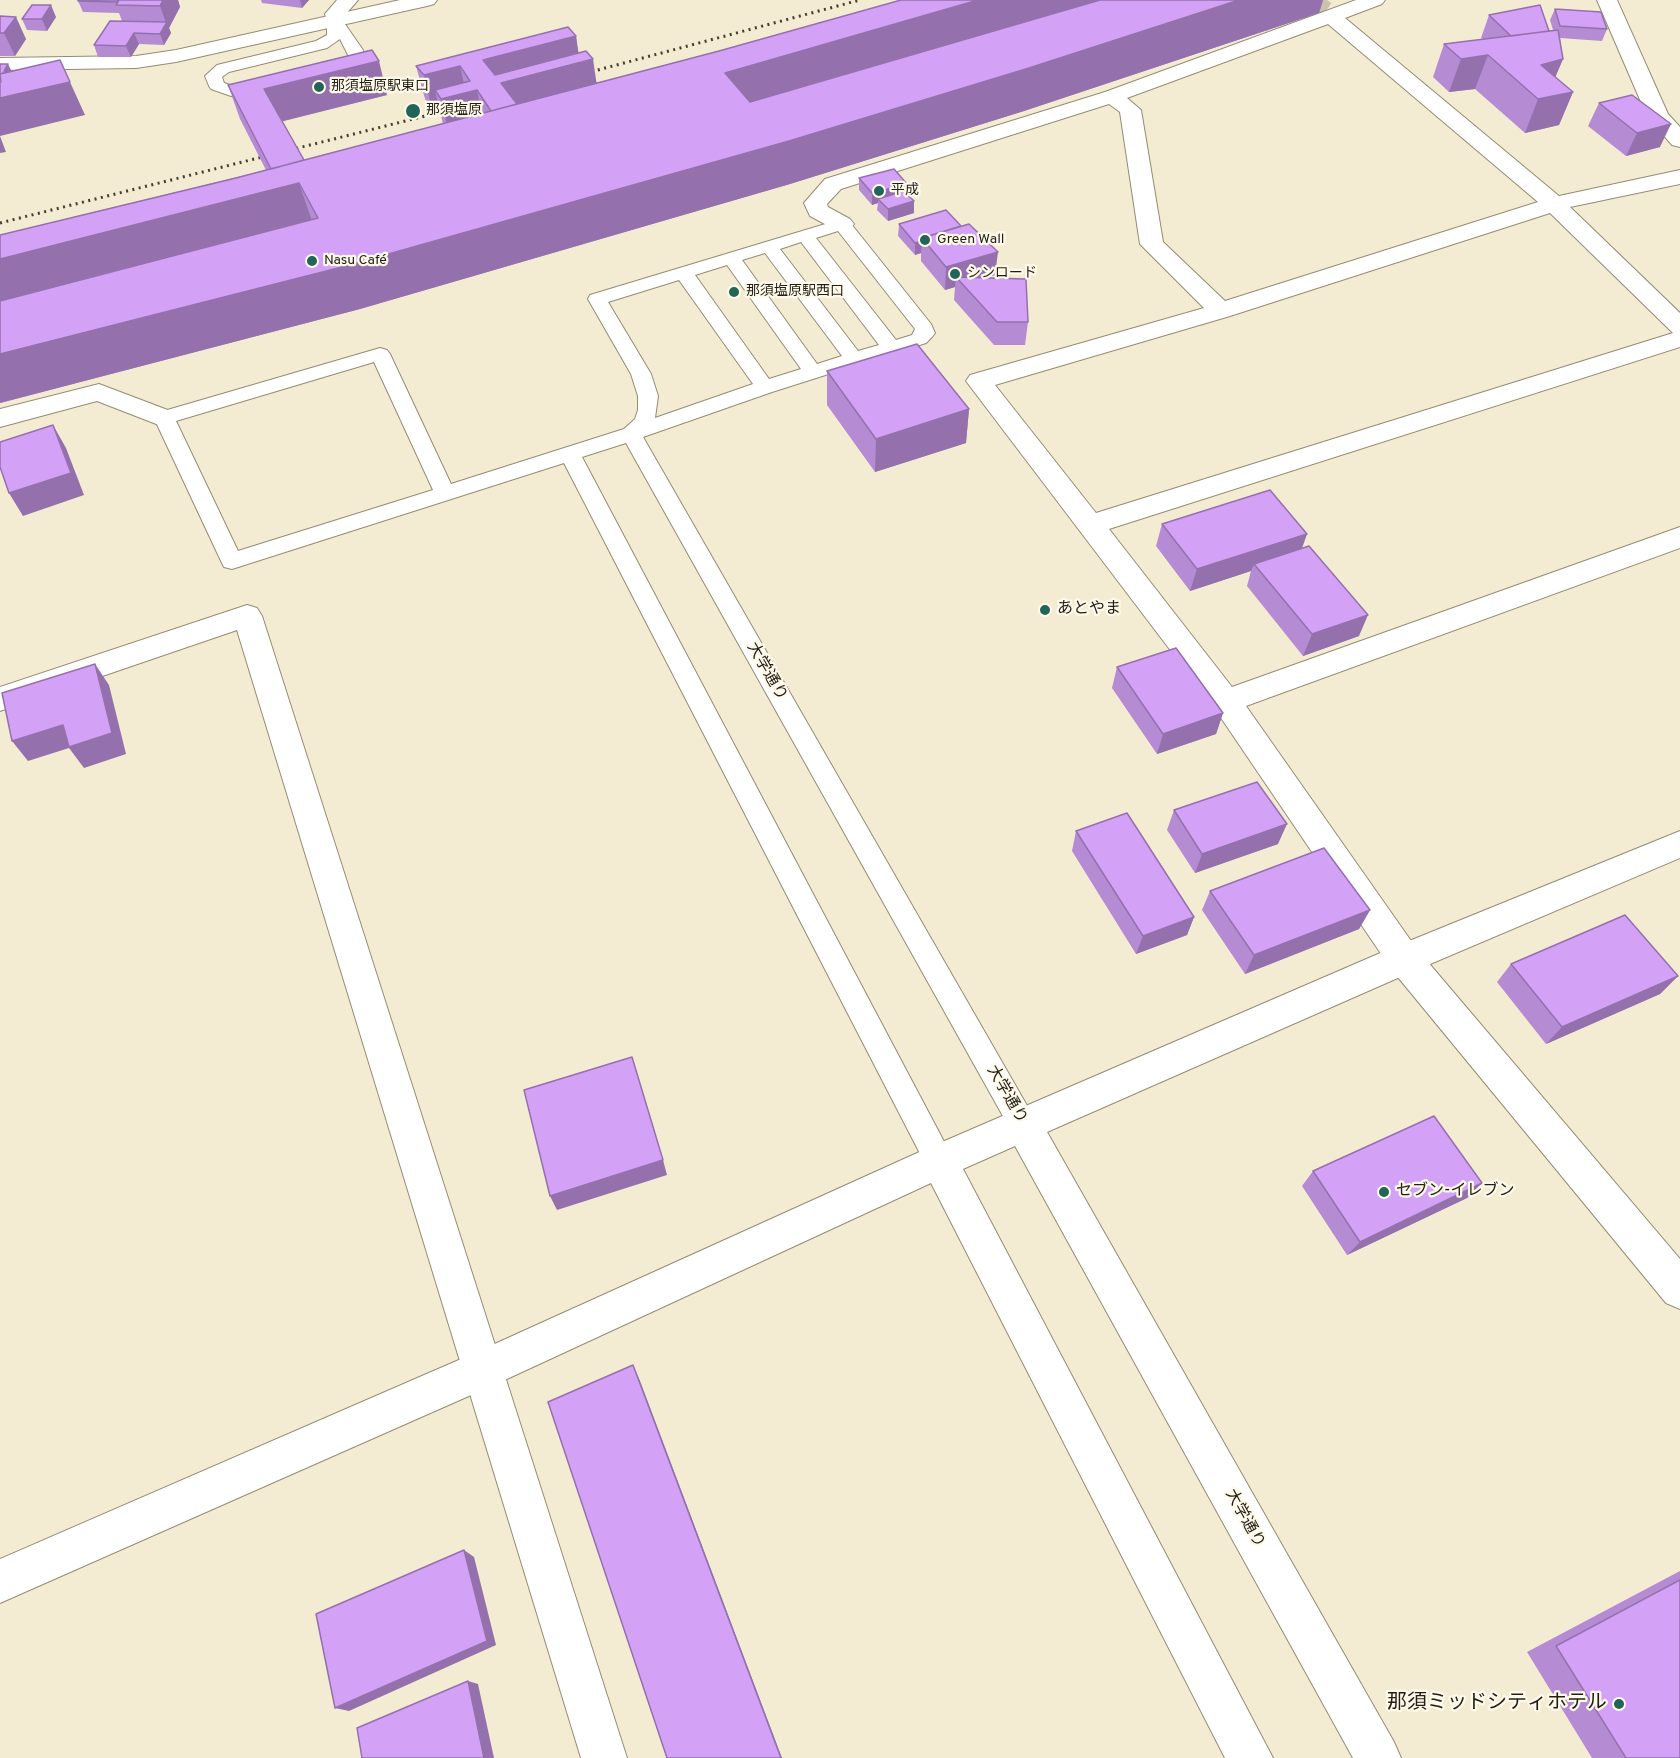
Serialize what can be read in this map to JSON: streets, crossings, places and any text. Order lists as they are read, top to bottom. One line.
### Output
{"streets":{"street":["大学通り"]},"places":["那須塩原駅東口","那須塩原","平成","Green Wall","Nasu Café","シンロード","那須塩原駅西口","あとやま","セブン-イレブン","那須ミッドシティホテル"]}
